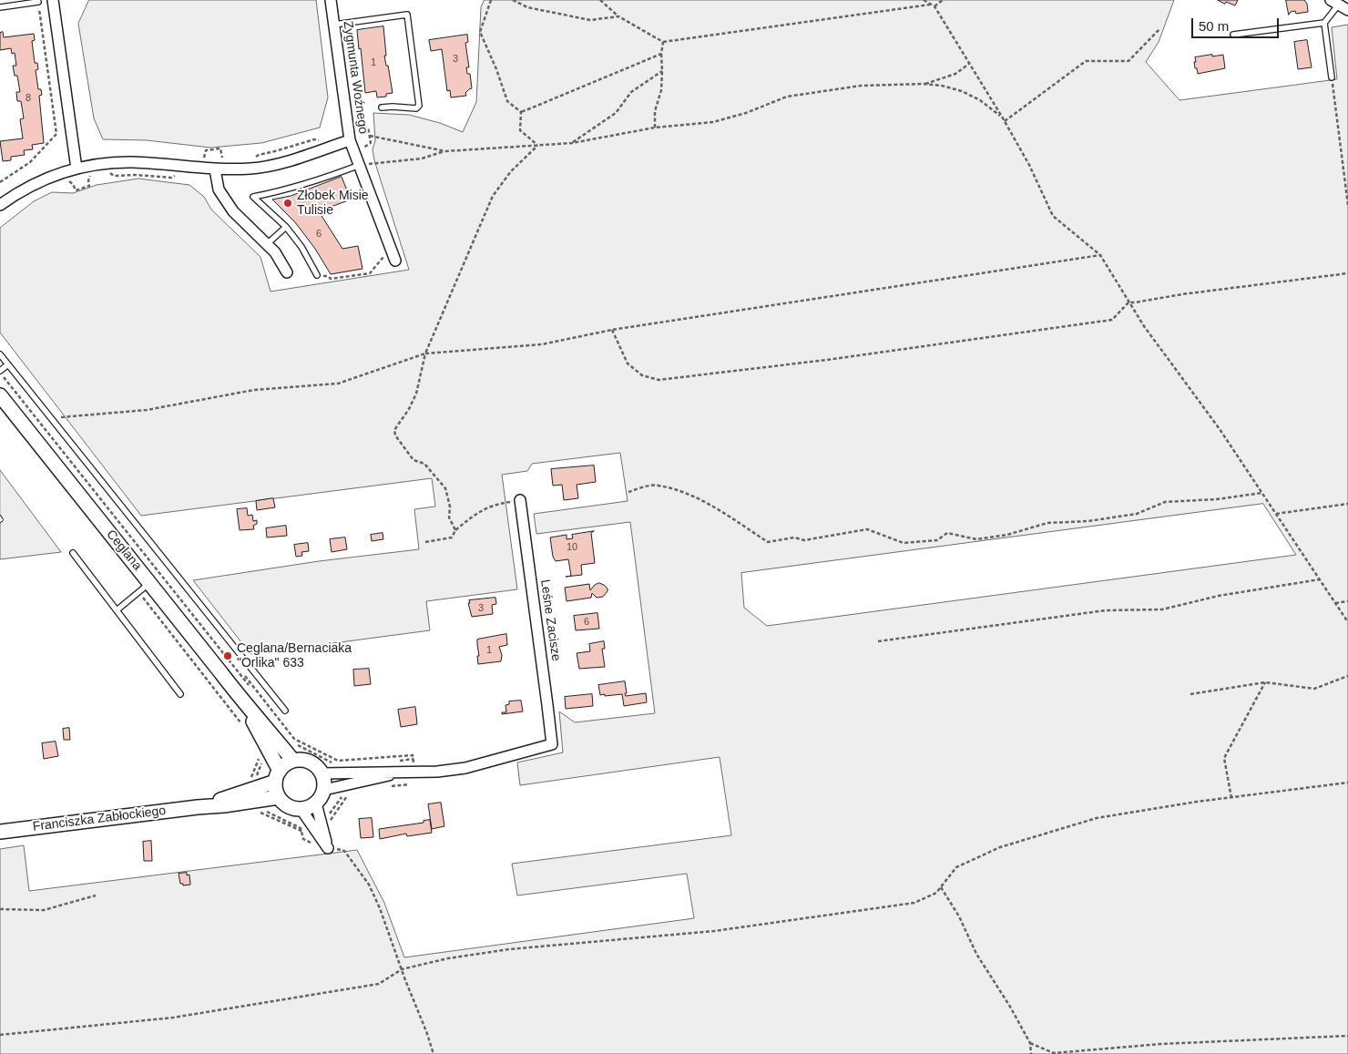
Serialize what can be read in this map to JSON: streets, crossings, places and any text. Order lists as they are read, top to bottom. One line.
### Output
{"streets":{"street":["Zygmunta Woźnego","Ceglana","Leśne Zacisze","Franciszka Zabłockiego"]},"crossings":[["Ceglana","Franciszka Zabłockiego"]],"places":["Żłobek Misie Tulisie","Ceglana/Bernaciaka \"Orlika\" 633"],"house_numbers":["3","1","8","6","10","3","6","1"],"scale_bar":"50 m"}
